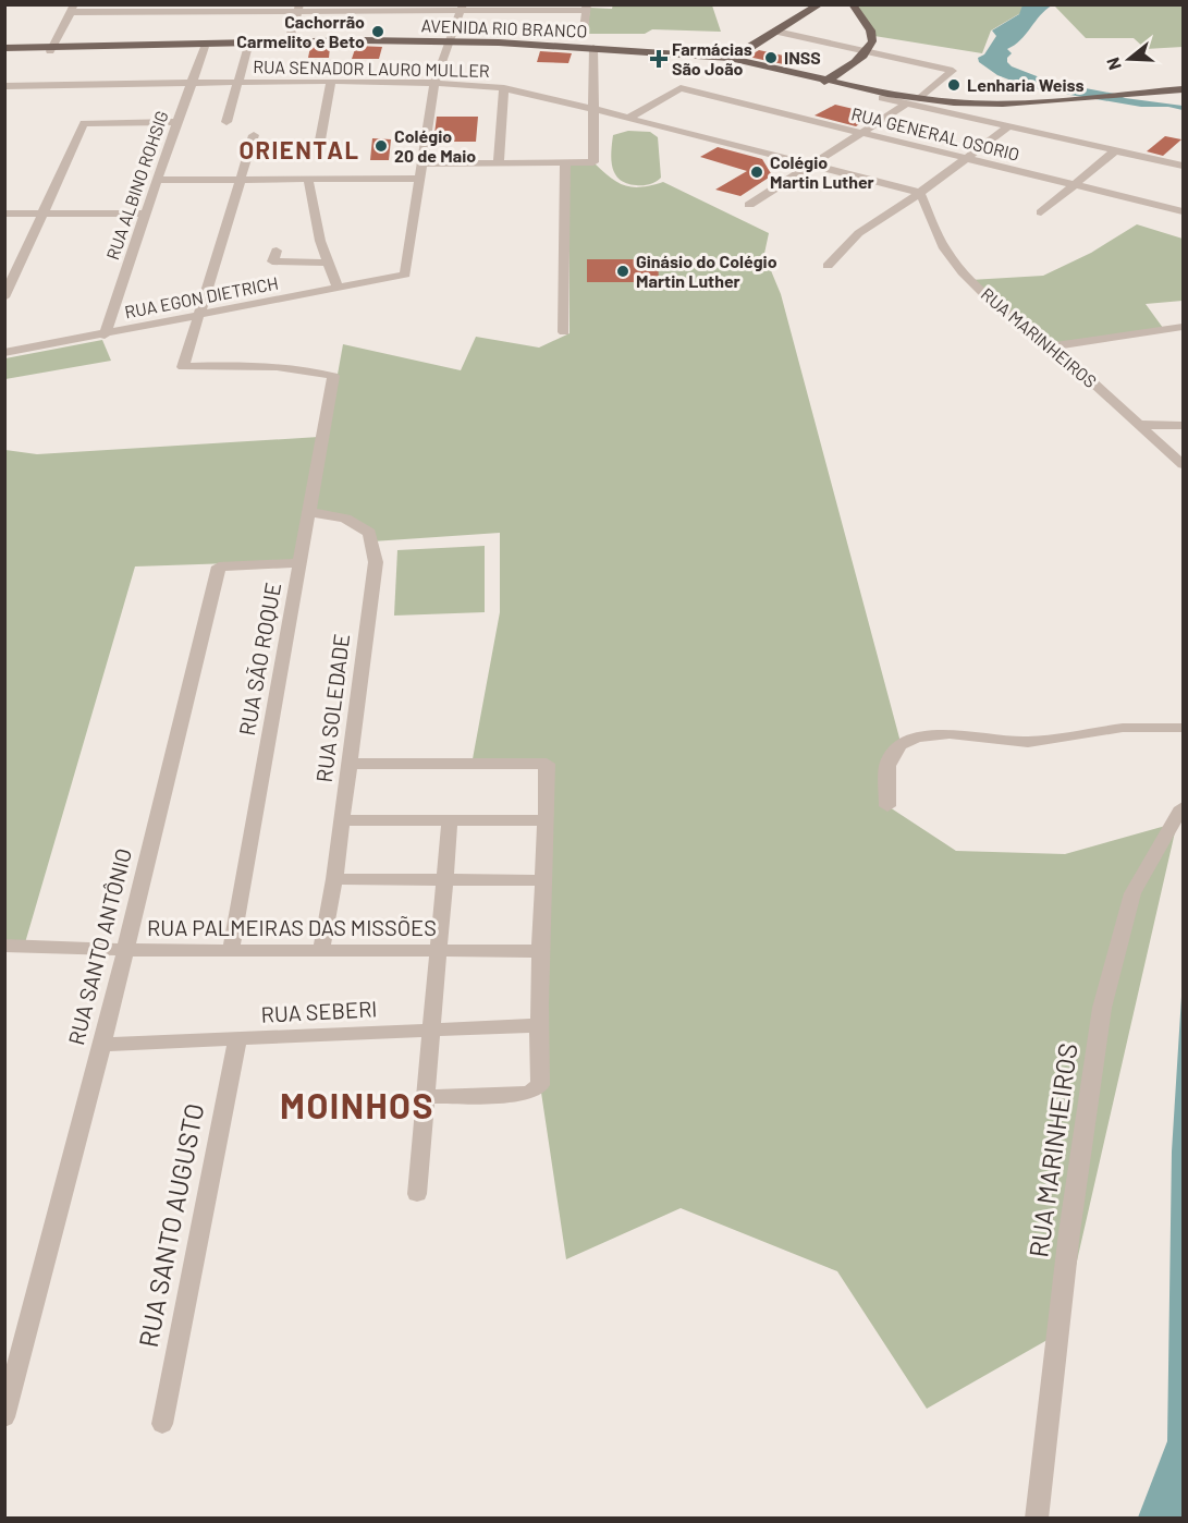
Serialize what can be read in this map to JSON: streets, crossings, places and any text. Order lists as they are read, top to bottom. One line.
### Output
{"streets":{"main road":["AVENIDA RIO BRANCO"],"street":["RUA SENADOR LAURO MULLER","RUA GENERAL OSORIO","RUA ALBINO ROHSIG","RUA EGON DIETRICH","RUA MARINHEIROS","RUA SÃO ROQUE","RUA SOLEDADE","RUA PALMEIRAS DAS MISSÕES","RUA SANTO ANTÔNIO","RUA SEBERI","RUA SANTO AUGUSTO"]},"crossings":[["AVENIDA RIO BRANCO","RUA ALBINO ROHSIG"],["RUA SENADOR LAURO MULLER","RUA GENERAL OSORIO"],["RUA SENADOR LAURO MULLER","RUA ALBINO ROHSIG"],["RUA SENADOR LAURO MULLER","RUA MARINHEIROS"],["RUA ALBINO ROHSIG","RUA EGON DIETRICH"],["RUA EGON DIETRICH","RUA SÃO ROQUE"],["RUA SÃO ROQUE","RUA SOLEDADE"],["RUA SÃO ROQUE","RUA PALMEIRAS DAS MISSÕES"],["RUA SÃO ROQUE","RUA SANTO ANTÔNIO"],["RUA SOLEDADE","RUA PALMEIRAS DAS MISSÕES"],["RUA PALMEIRAS DAS MISSÕES","RUA SANTO ANTÔNIO"],["RUA SANTO ANTÔNIO","RUA SEBERI"],["RUA SEBERI","RUA SANTO AUGUSTO"]],"districts":["ORIENTAL","MOINHOS"],"places":{"other":["Cachorrão Carmelito e Beto","INSS","Lenharia Weiss","Colégio 20 de Maio","Colégio Martin Luther","Ginásio do Colégio Martin Luther"],"health":["Farmácias São João"]},"north":"left"}
